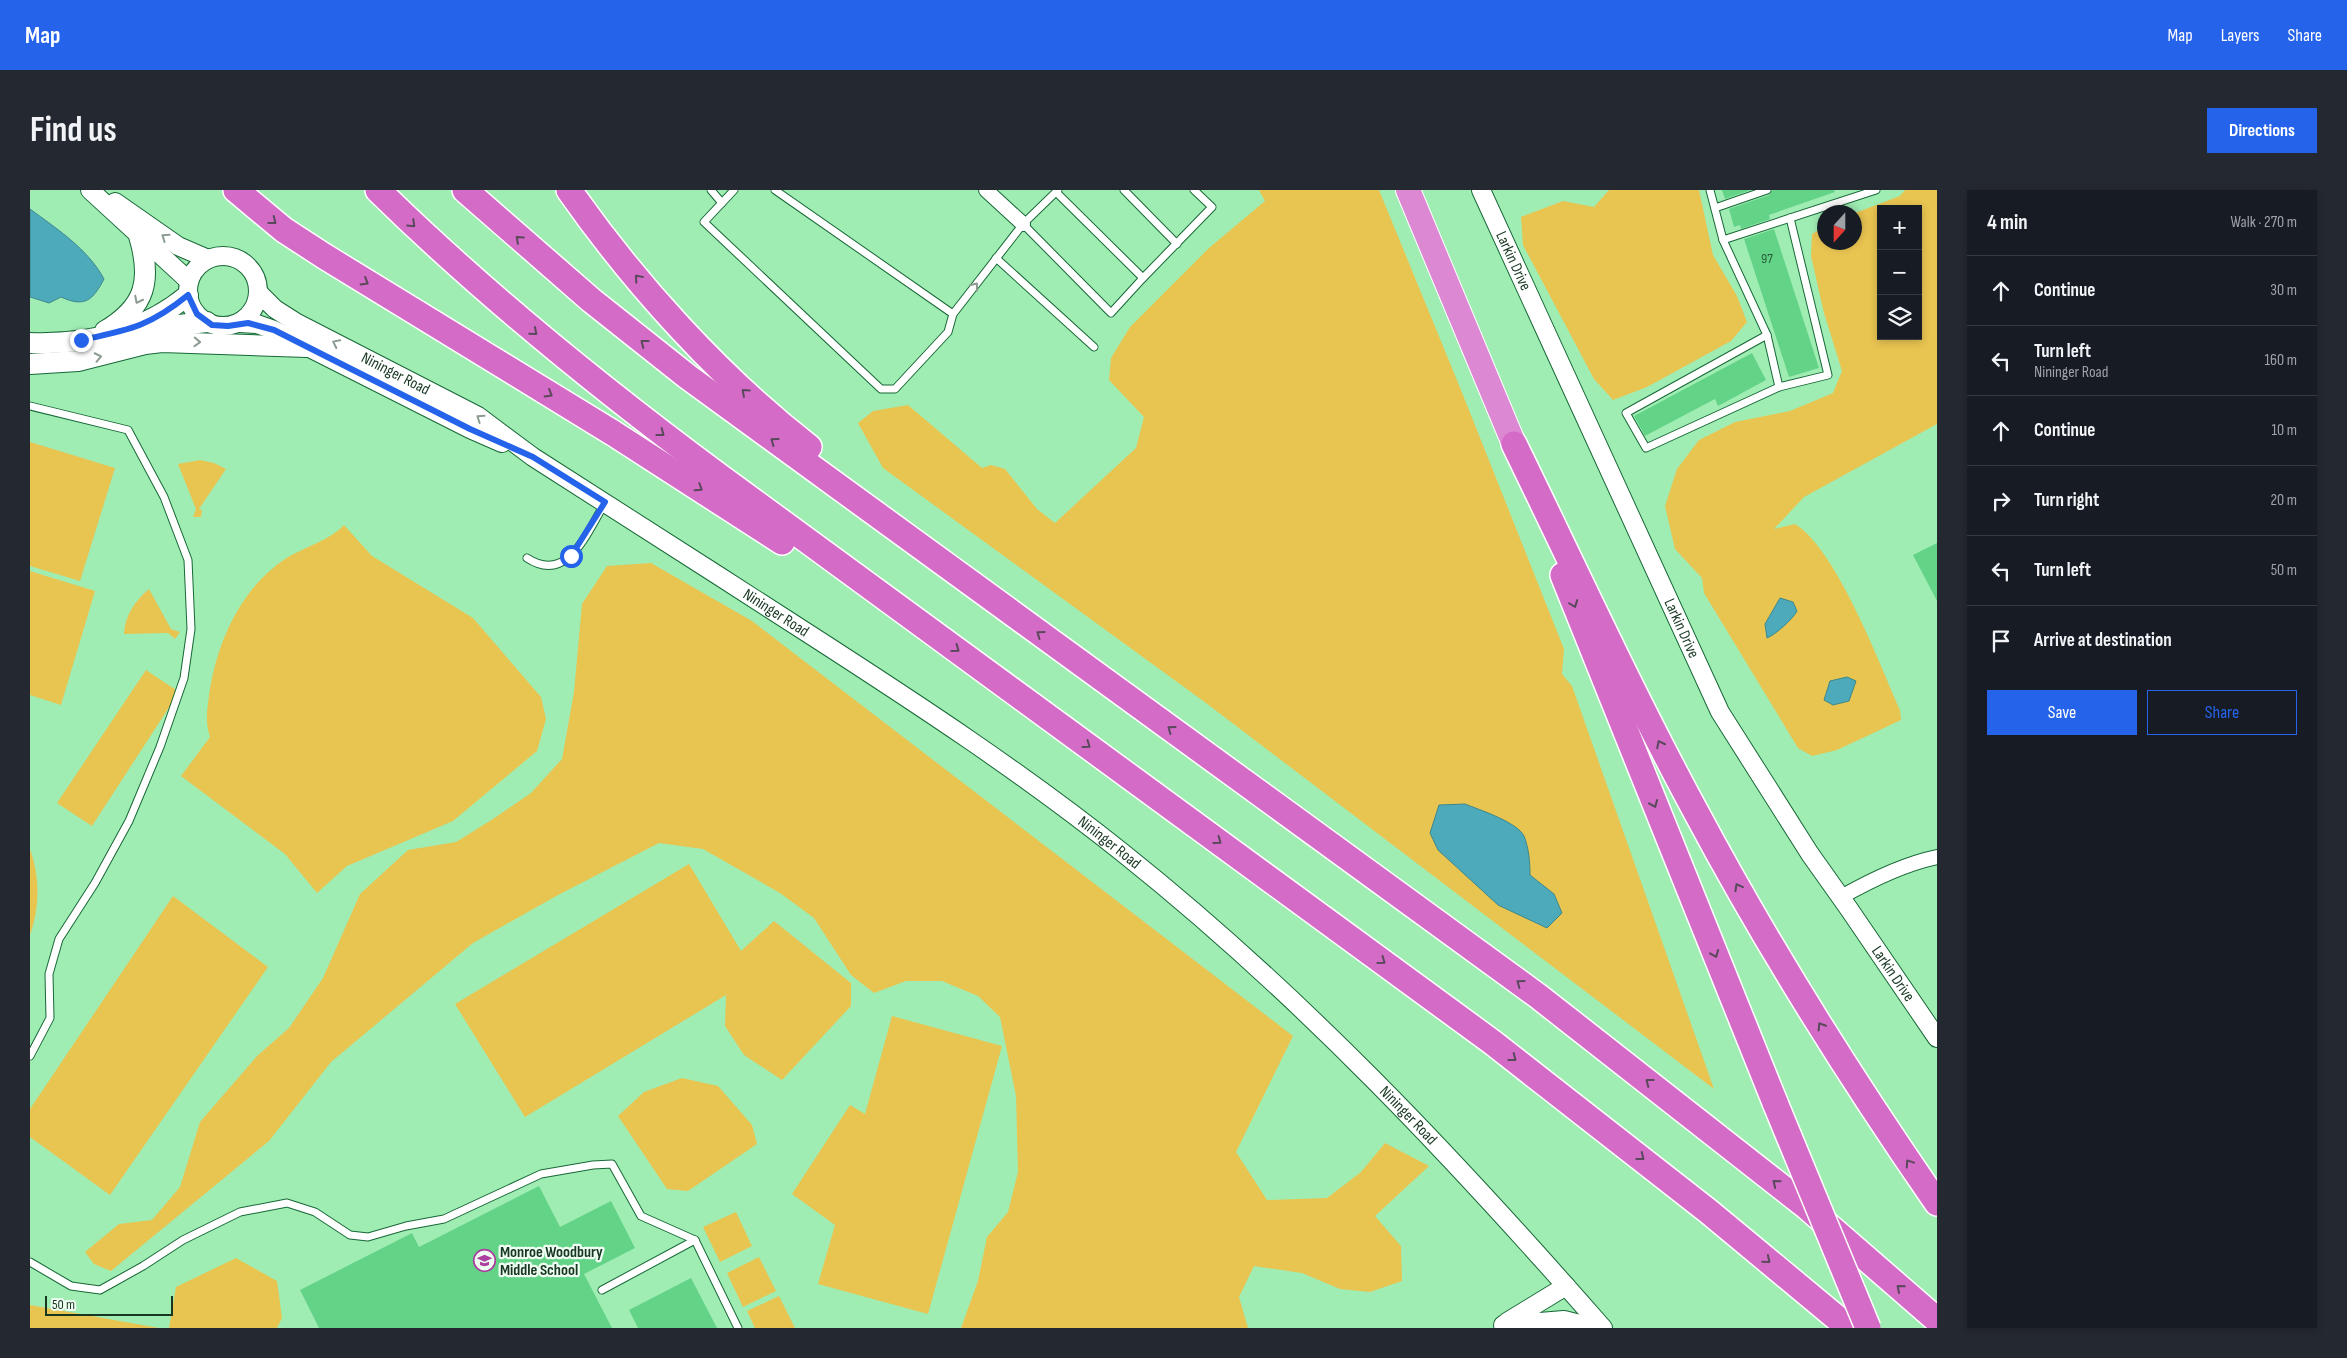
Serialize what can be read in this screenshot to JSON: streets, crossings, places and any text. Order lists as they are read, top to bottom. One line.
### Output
{"streets":{"street":["Larkin Drive","Nininger Road"]},"places":{"school or university":["Monroe Woodbury Middle School"]},"house_numbers":["97"],"scale_bar":"50 m","north":"bottom","page":{"header":"Map","nav":["Map","Layers","Share"],"buttons":["Directions",["Save","Share"]],"title":"Find us","heading":["4 min","Walk · 270 m"],"map_buttons":["+","−"],"list":[["Continue","30 m"],["Turn left","Nininger Road","160 m"],["Continue","10 m"],["Turn right","20 m"],["Turn left","50 m"],"Arrive at destination"],"scale":"50 m"}}
